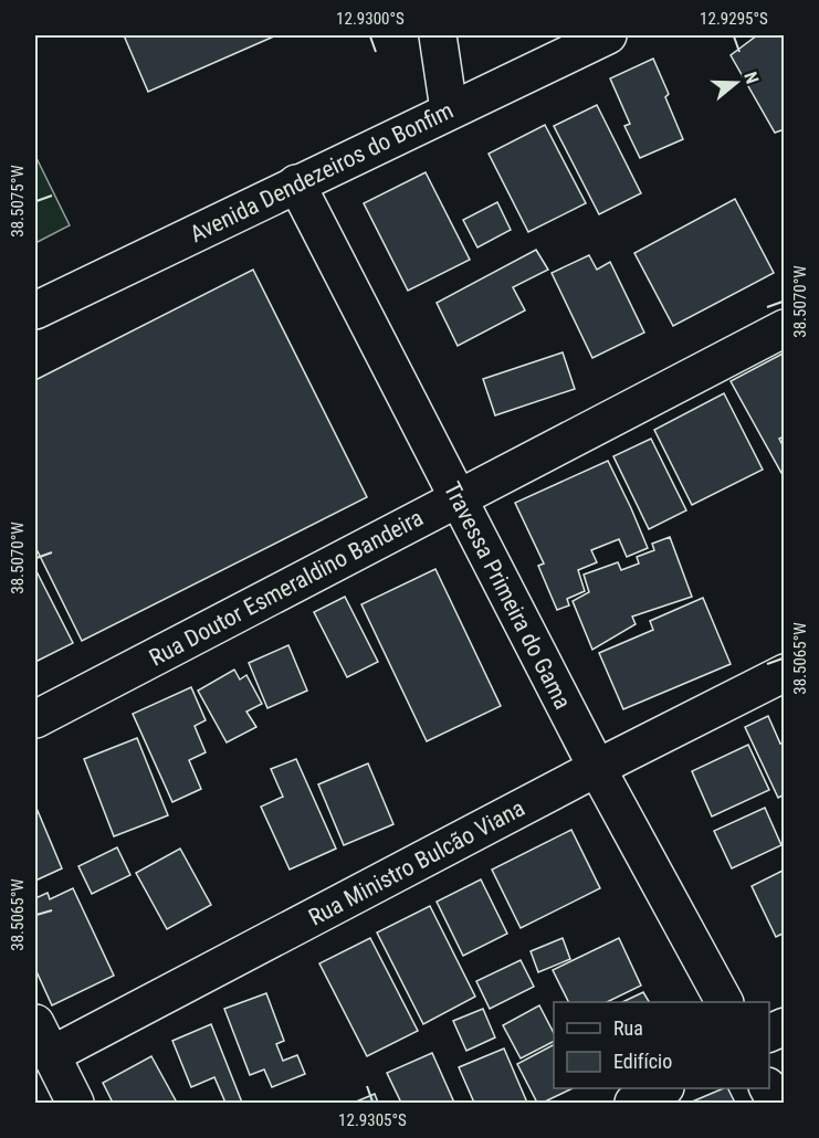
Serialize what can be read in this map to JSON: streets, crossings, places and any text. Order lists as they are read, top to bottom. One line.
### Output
{"streets":{"street":["Avenida Dendezeiros do Bonfim","Rua Doutor Esmeraldino Bandeira","Travessa Primeira do Gama","Rua Ministro Bulcão Viana"]},"crossings":[["Avenida Dendezeiros do Bonfim","Travessa Primeira do Gama"],["Rua Doutor Esmeraldino Bandeira","Travessa Primeira do Gama"],["Travessa Primeira do Gama","Rua Ministro Bulcão Viana"]],"legend":["Rua","Edifício"],"north":"right","coordinates":["12.9300°S","12.9295°S","38.5075°W","38.5070°W","38.5065°W","12.9305°S"]}
